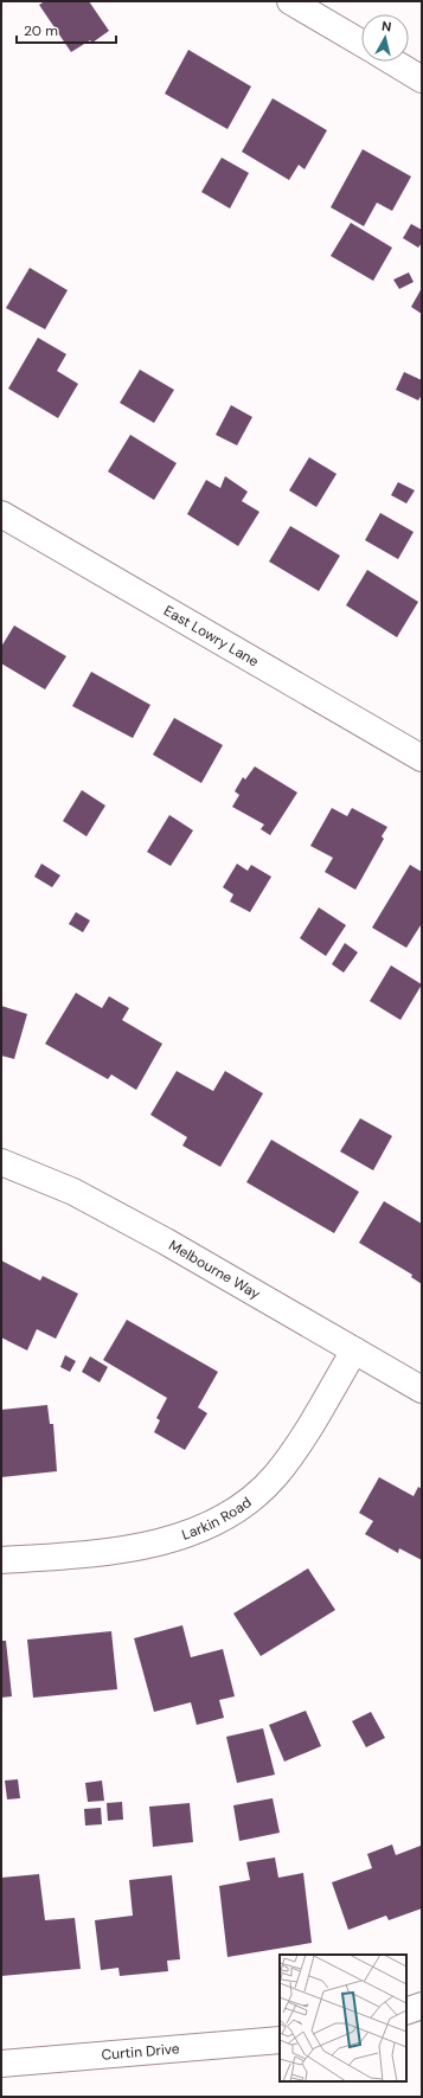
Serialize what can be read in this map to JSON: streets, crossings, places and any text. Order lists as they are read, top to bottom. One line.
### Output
{"streets":{"street":["East Lowry Lane","Melbourne Way","Larkin Road","Curtin Drive"]},"crossings":[["Melbourne Way","Larkin Road"]],"scale_bar":"20 m","north":"top"}
